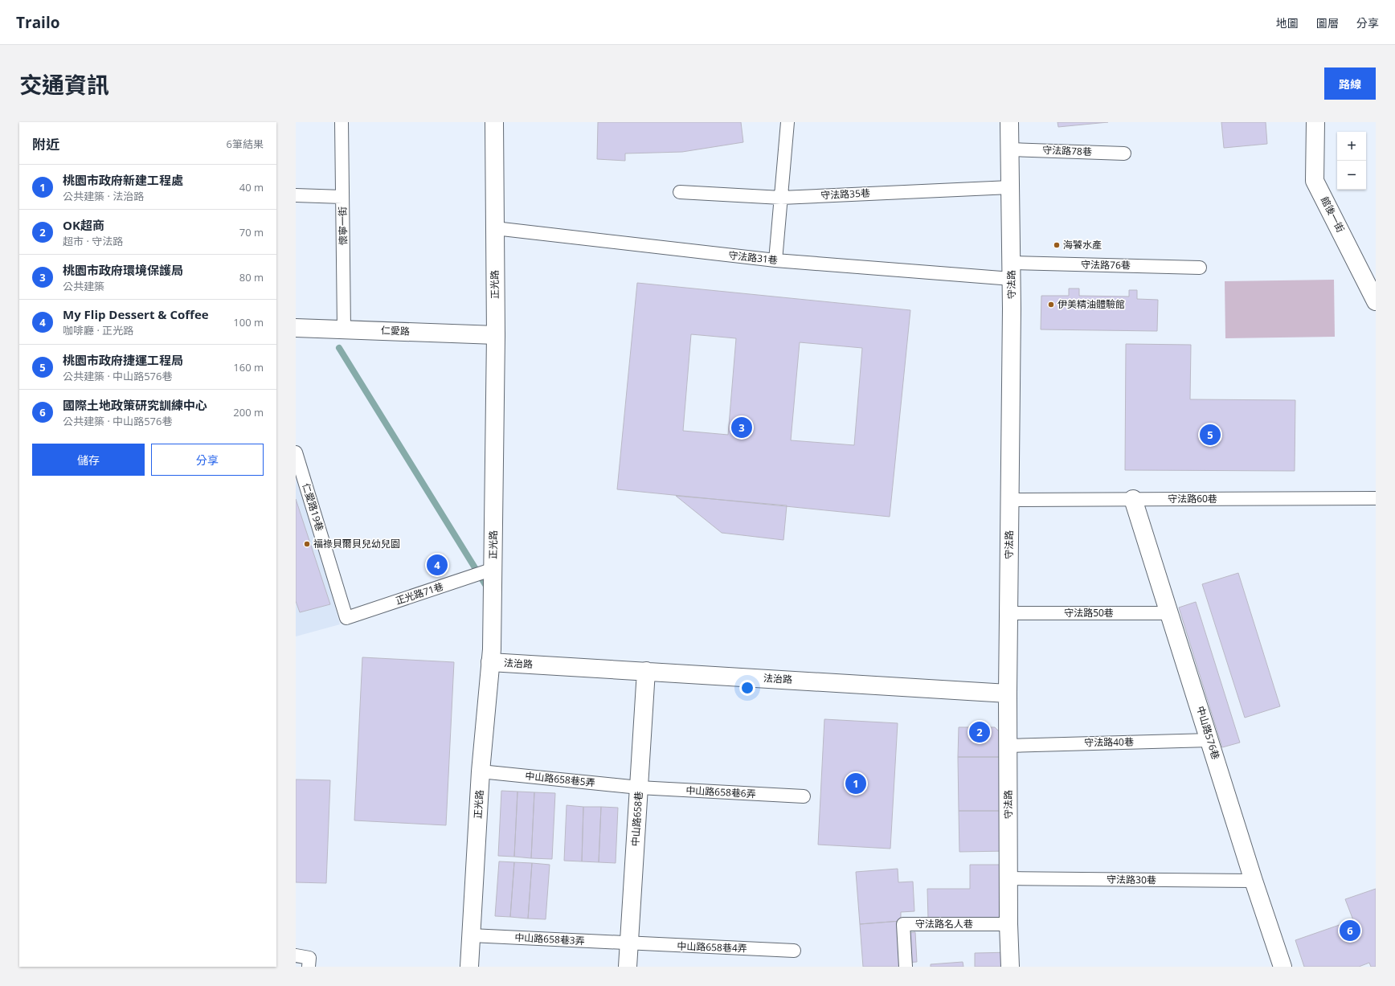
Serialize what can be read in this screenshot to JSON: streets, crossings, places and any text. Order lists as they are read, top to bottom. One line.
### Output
{"streets":{"street":["館後一街","正光路","守法路","仁愛路","法治路","中山路576巷","中山路658巷"],"lane":["守法路78巷","守法路35巷","懷寧一街","守法路31巷","守法路76巷","守法路60巷","仁愛路19巷","正光路71巷","守法路50巷","守法路40巷","中山路658巷5弄","中山路658巷6弄","守法路30巷","守法路名人巷","中山路658巷3弄","中山路658巷4弄"]},"crossings":[["守法路78巷","守法路"],["守法路35巷","守法路"],["懷寧一街","仁愛路"],["守法路31巷","守法路76巷"],["守法路31巷","正光路"],["守法路31巷","守法路"],["守法路76巷","守法路"],["正光路","仁愛路"],["正光路","正光路71巷"],["正光路","法治路"],["正光路","中山路658巷5弄"],["正光路","中山路658巷3弄"],["守法路","守法路60巷"],["守法路","守法路50巷"],["守法路","法治路"],["守法路","守法路40巷"],["守法路","守法路30巷"],["守法路","守法路名人巷"],["守法路60巷","中山路576巷"],["仁愛路19巷","正光路71巷"],["守法路50巷","中山路576巷"],["法治路","中山路658巷"],["中山路576巷","守法路40巷"],["中山路576巷","守法路30巷"],["中山路658巷5弄","中山路658巷6弄"],["中山路658巷5弄","中山路658巷"],["中山路658巷6弄","中山路658巷"],["中山路658巷","中山路658巷3弄"],["中山路658巷","中山路658巷4弄"],["中山路658巷3弄","中山路658巷4弄"]],"places":["海饕水產","伊美精油體驗館","福祿貝爾貝兒幼兒園"],"page":{"header":"Trailo","nav":["地圖","圖層","分享"],"title":"交通資訊","buttons":["路線",["儲存","分享"]],"heading":["附近","6筆結果"],"map_buttons":["+","−"],"list":[{"mark":"1","name":"桃園市政府新建工程處","note":"公共建築 · 法治路","value":"40 m"},{"mark":"2","name":"OK超商","note":"超市 · 守法路","value":"70 m"},{"mark":"3","name":"桃園市政府環境保護局","note":"公共建築","value":"80 m"},{"mark":"4","name":"My Flip Dessert & Coffee","note":"咖啡廳 · 正光路","value":"100 m"},{"mark":"5","name":"桃園市政府捷運工程局","note":"公共建築 · 中山路576巷","value":"160 m"},{"mark":"6","name":"國際土地政策研究訓練中心","note":"公共建築 · 中山路576巷","value":"200 m"}],"pins":["3","5","4","2","1","6"]}}
